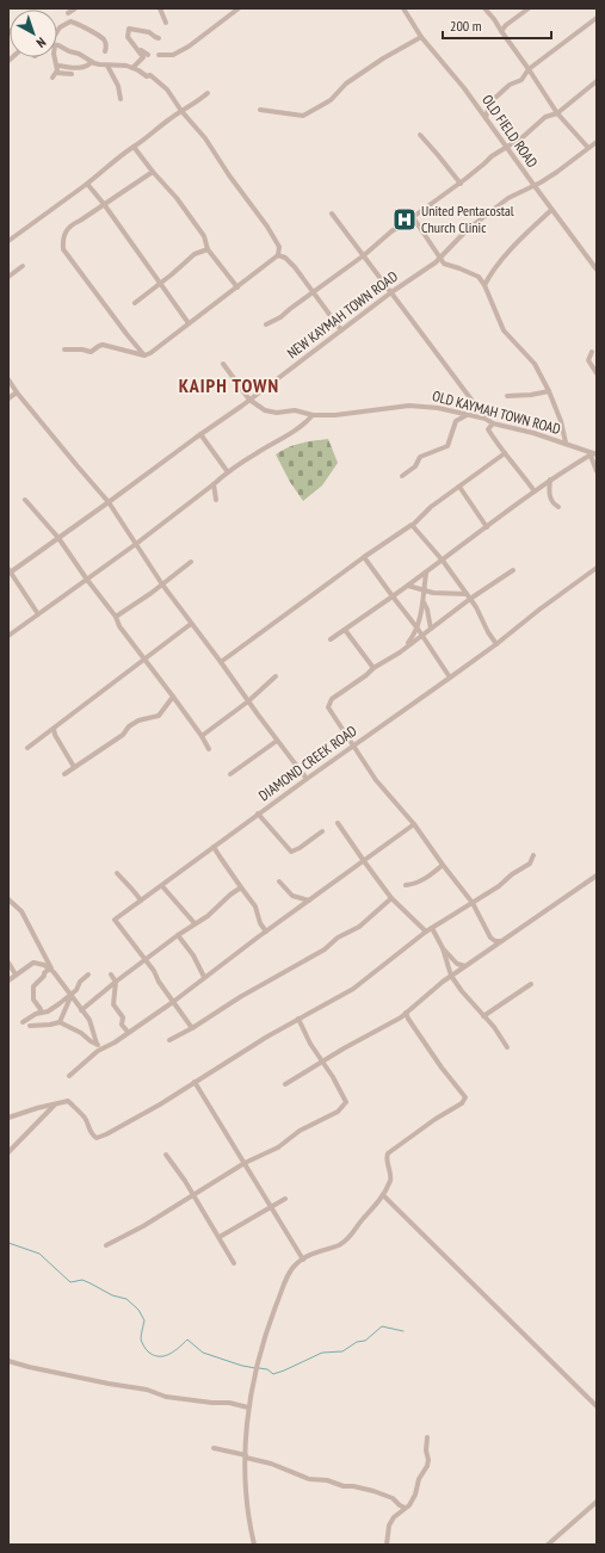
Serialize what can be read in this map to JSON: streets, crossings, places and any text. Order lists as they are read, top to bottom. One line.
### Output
{"streets":{"street":["OLD FIELD ROAD","NEW KAYMAH TOWN ROAD","OLD KAYMAH TOWN ROAD","DIAMOND CREEK ROAD"]},"crossings":[["OLD FIELD ROAD","NEW KAYMAH TOWN ROAD"],["NEW KAYMAH TOWN ROAD","OLD KAYMAH TOWN ROAD"]],"districts":["KAIPH TOWN"],"places":{"hospital":["United Pentacostal Church Clinic"]},"scale_bar":"200 m","north":"bottom right"}
